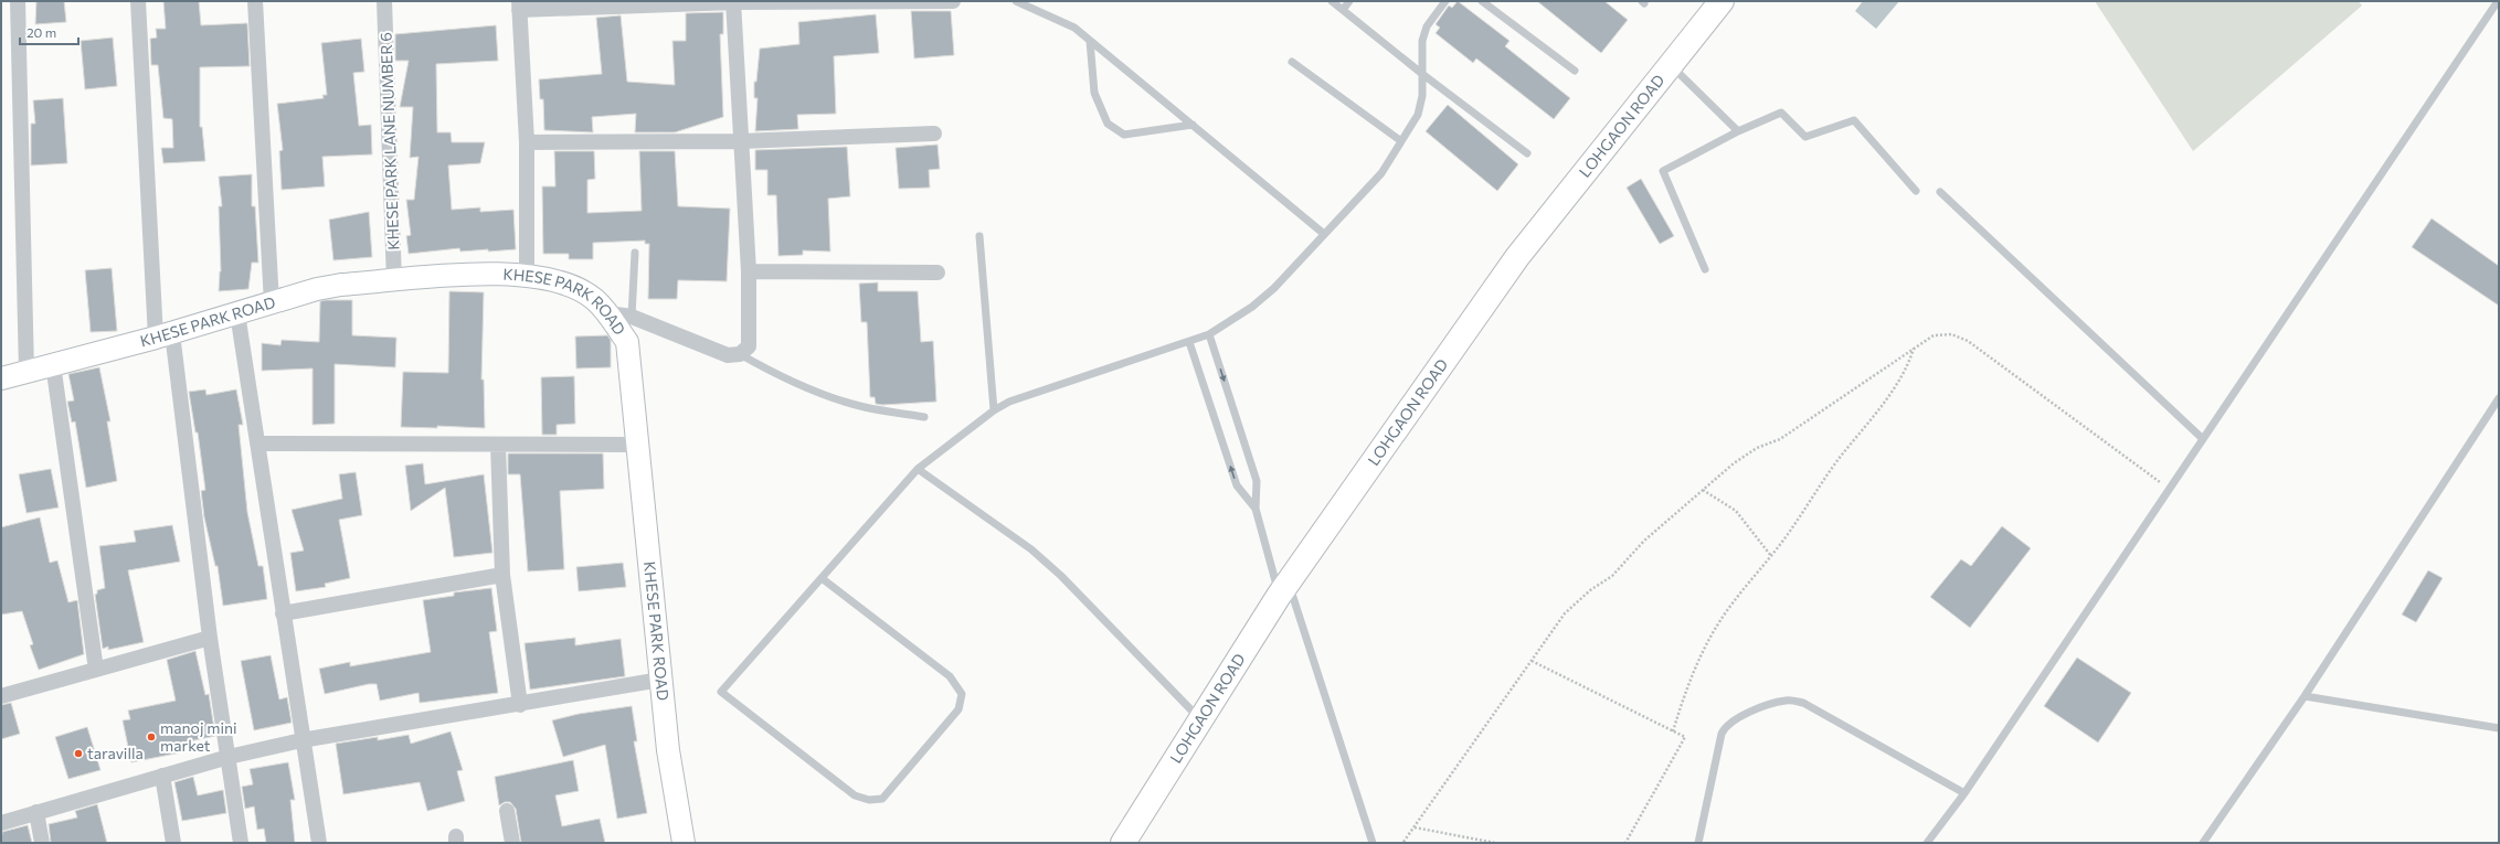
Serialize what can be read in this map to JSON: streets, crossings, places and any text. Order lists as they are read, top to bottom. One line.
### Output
{"streets":{"main road":["LOHGAON ROAD"],"street":["KHESE PARK LANE NUMBER 6","KHESE PARK ROAD"]},"crossings":[["KHESE PARK LANE NUMBER 6","KHESE PARK ROAD"]],"places":["manoj mini market","taravilla"],"scale_bar":"20 m"}
